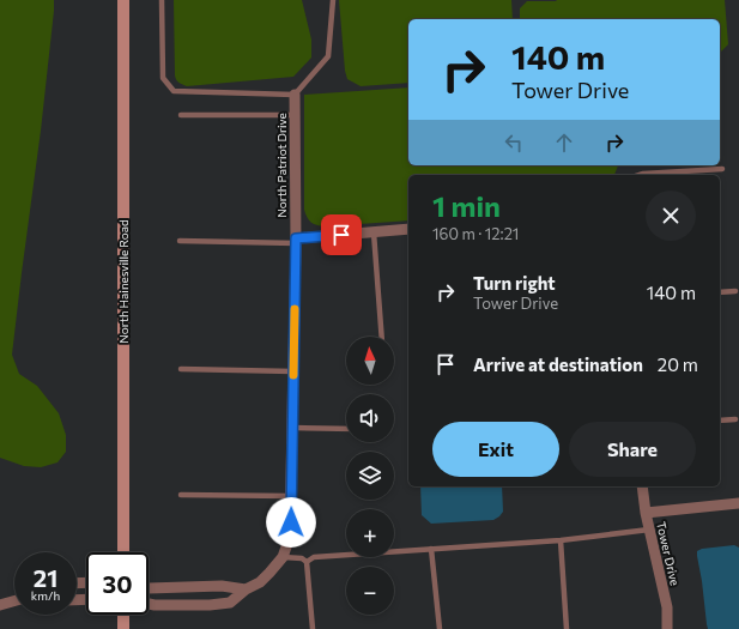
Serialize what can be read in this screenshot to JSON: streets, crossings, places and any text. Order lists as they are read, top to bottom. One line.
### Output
{"streets":{"main road":["North Hainesville Road"],"street":["North Patriot Drive","Tower Drive"]},"north":"top","page":{"turn":["140 m","Tower Drive"],"heading":["1 min","160 m · 12:21"],"list":[{"name":"Turn right","note":"Tower Drive","value":"140 m"},{"name":"Arrive at destination","value":"20 m"}],"map_buttons":["+","−"],"buttons":["Exit","Share"],"speed":"21 km/h","limit":"30"}}
